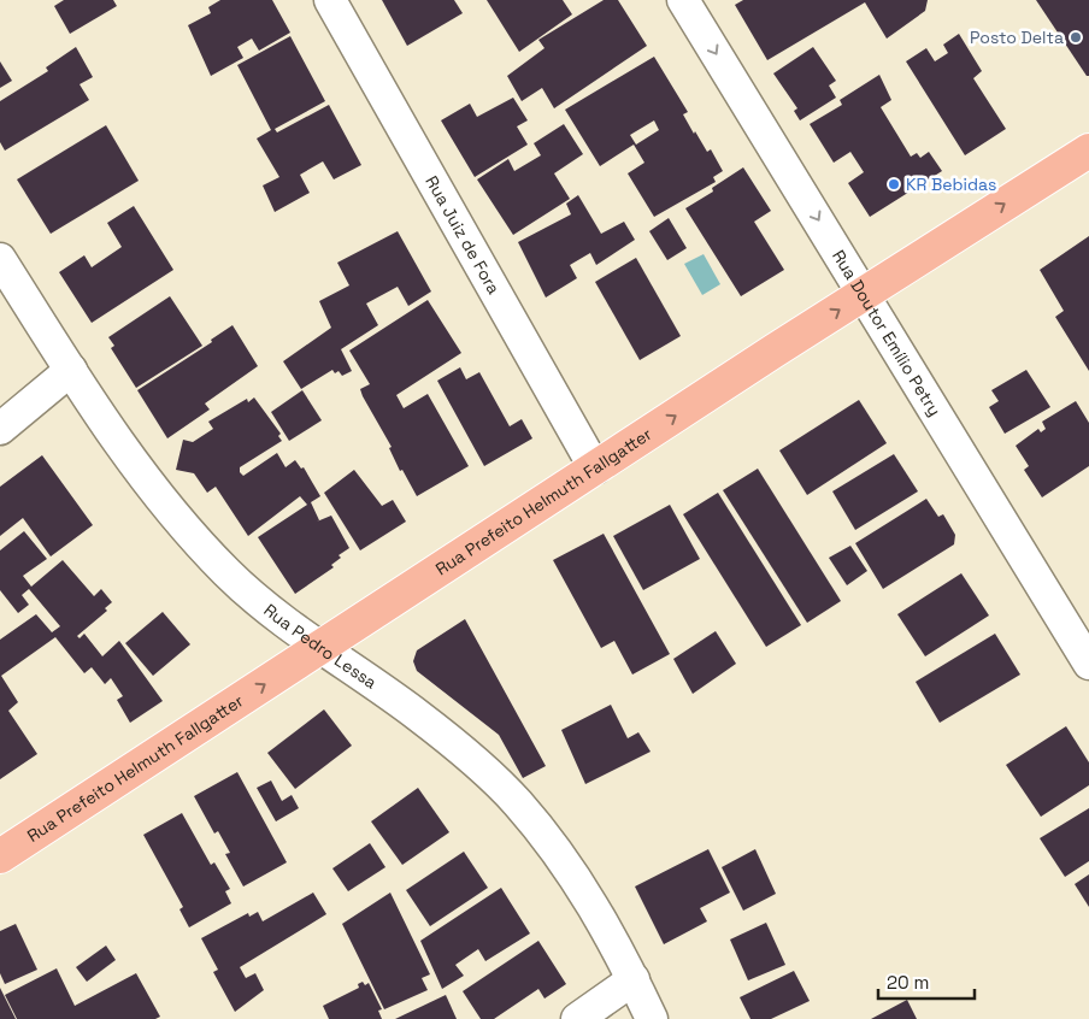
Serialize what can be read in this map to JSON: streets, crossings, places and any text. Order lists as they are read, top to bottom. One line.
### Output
{"streets":{"main road":["Rua Prefeito Helmuth Fallgatter"],"street":["Rua Juiz de Fora","Rua Doutor Emílio Petry","Rua Pedro Lessa"]},"crossings":[["Rua Juiz de Fora","Rua Prefeito Helmuth Fallgatter"],["Rua Doutor Emílio Petry","Rua Prefeito Helmuth Fallgatter"],["Rua Prefeito Helmuth Fallgatter","Rua Pedro Lessa"]],"one_way":["Rua Doutor Emílio Petry","Rua Prefeito Helmuth Fallgatter"],"places":["Posto Delta","KR Bebidas"],"scale_bar":"20 m"}
